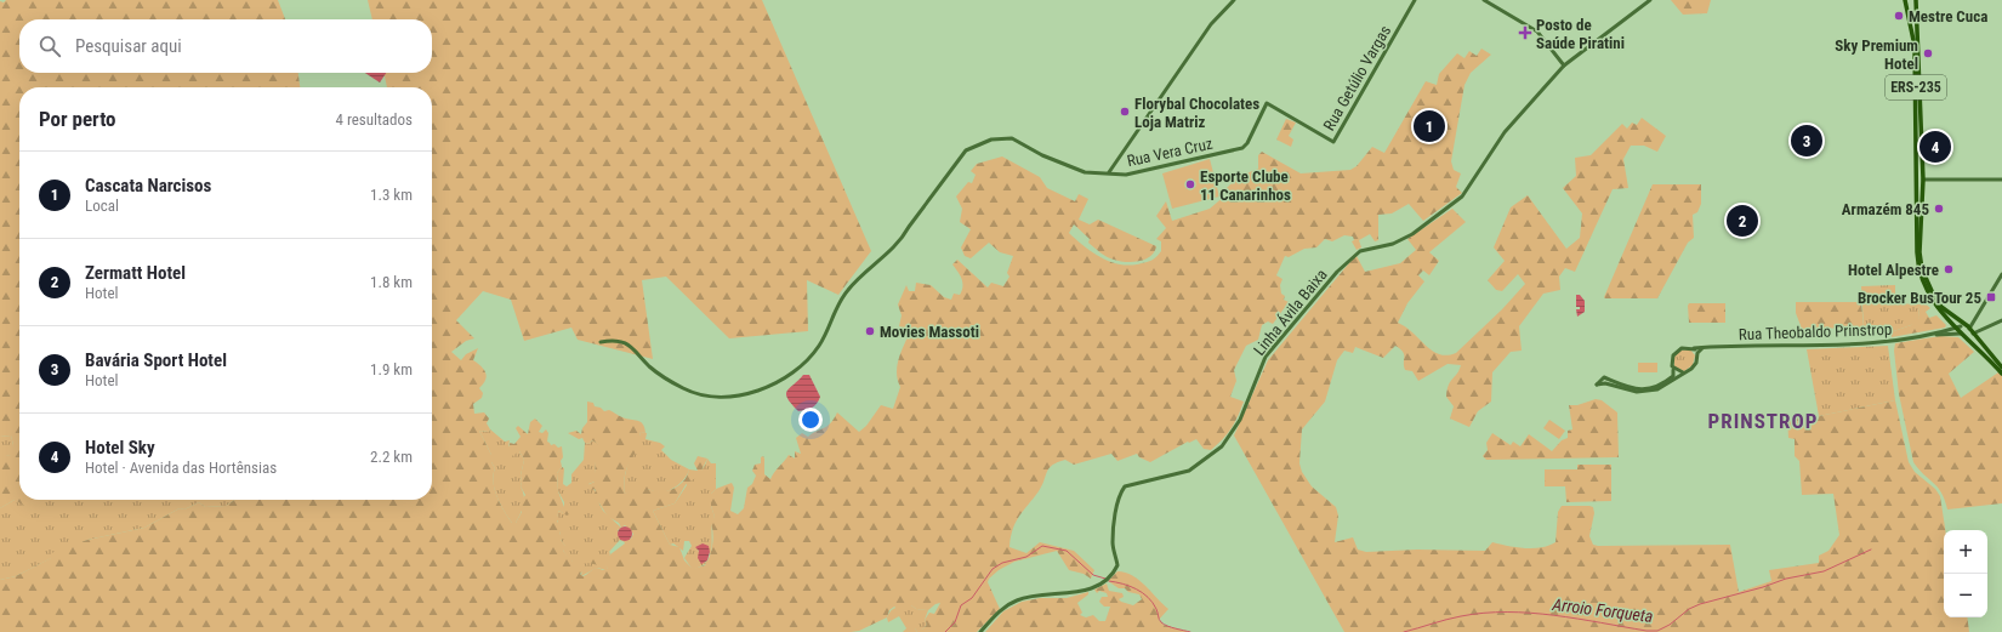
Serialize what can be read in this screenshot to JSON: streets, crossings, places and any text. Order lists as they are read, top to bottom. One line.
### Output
{"streets":{"main road":["ERS-235"],"street":["Rua Getúlio Vargas","Rua Vera Cruz","Linha Ávila Baixa","Rua Theobaldo Prinstrop"]},"crossings":[["Rua Getúlio Vargas","Rua Vera Cruz"],["ERS-235","Rua Theobaldo Prinstrop"]],"districts":["PRINSTROP"],"water":["Arroio Forqueta"],"places":{"other":["Mestre Cuca","Sky Premium Hotel","Florybal Chocolates Loja Matriz","Esporte Clube 11 Canarinhos","Armazém 845","Hotel Alpestre","Movies Massoti"],"health":["Posto de Saúde Piratini"],"transit":["Brocker BusTour 25"]},"page":{"search":"Pesquisar aqui","heading":["Por perto","4 resultados"],"pins":["1","3","4","2"],"list":[{"mark":"1","name":"Cascata Narcisos","note":"Local","value":"1.3 km"},{"mark":"2","name":"Zermatt Hotel","note":"Hotel","value":"1.8 km"},{"mark":"3","name":"Bavária Sport Hotel","note":"Hotel","value":"1.9 km"},{"mark":"4","name":"Hotel Sky","note":"Hotel · Avenida das Hortênsias","value":"2.2 km"}],"map_buttons":["+","−"]}}
